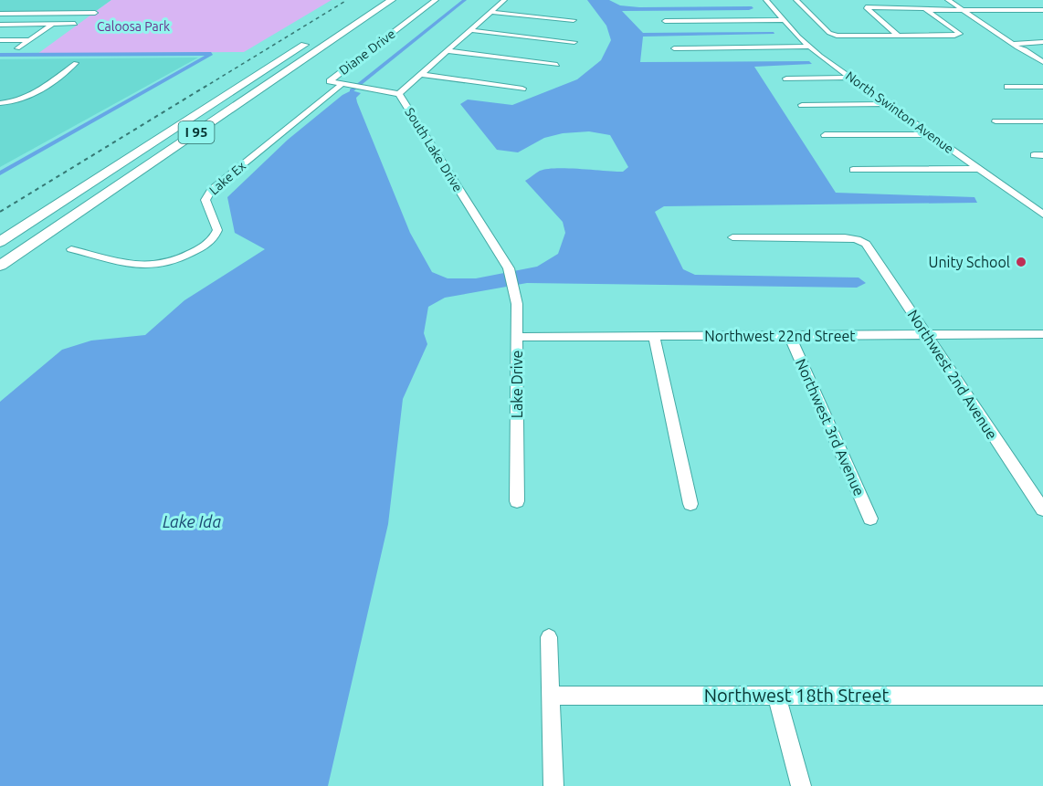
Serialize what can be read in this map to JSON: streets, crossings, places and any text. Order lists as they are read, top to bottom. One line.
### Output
{"streets":{"highway":["I 95"],"street":["Diane Drive","North Swinton Avenue","South Lake Drive","Lake Ex","Northwest 22nd Street","Northwest 2nd Avenue","Lake Drive","Northwest 3rd Avenue","Northwest 18th Street"]},"crossings":[["Diane Drive","South Lake Drive"],["Diane Drive","Lake Ex"],["South Lake Drive","Lake Drive"],["Northwest 22nd Street","Northwest 2nd Avenue"],["Northwest 22nd Street","Lake Drive"],["Northwest 22nd Street","Northwest 3rd Avenue"]],"water":["Lake Ida"],"parks":["Caloosa Park"],"places":["Unity School"]}
